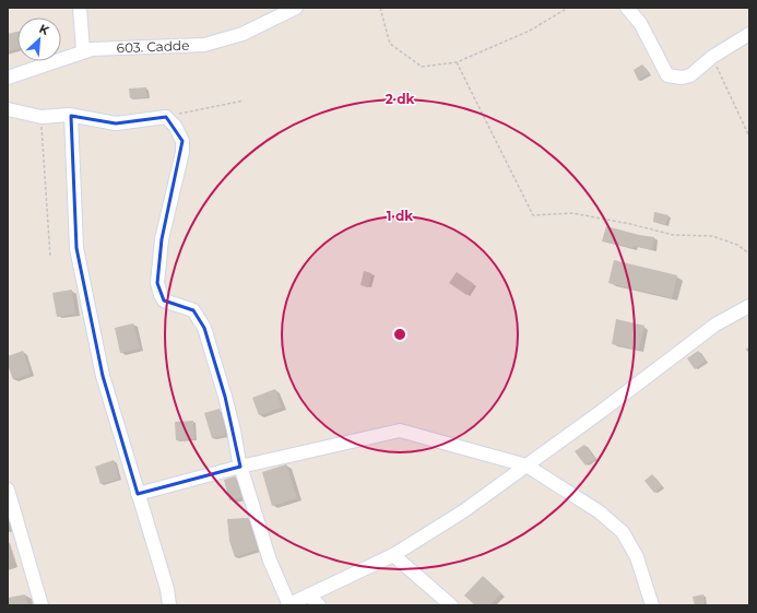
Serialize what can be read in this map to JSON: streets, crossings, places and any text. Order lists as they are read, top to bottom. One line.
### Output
{"streets":{"street":["603. Cadde"]},"north":"top right","rings":["2 dk","1 dk"]}
